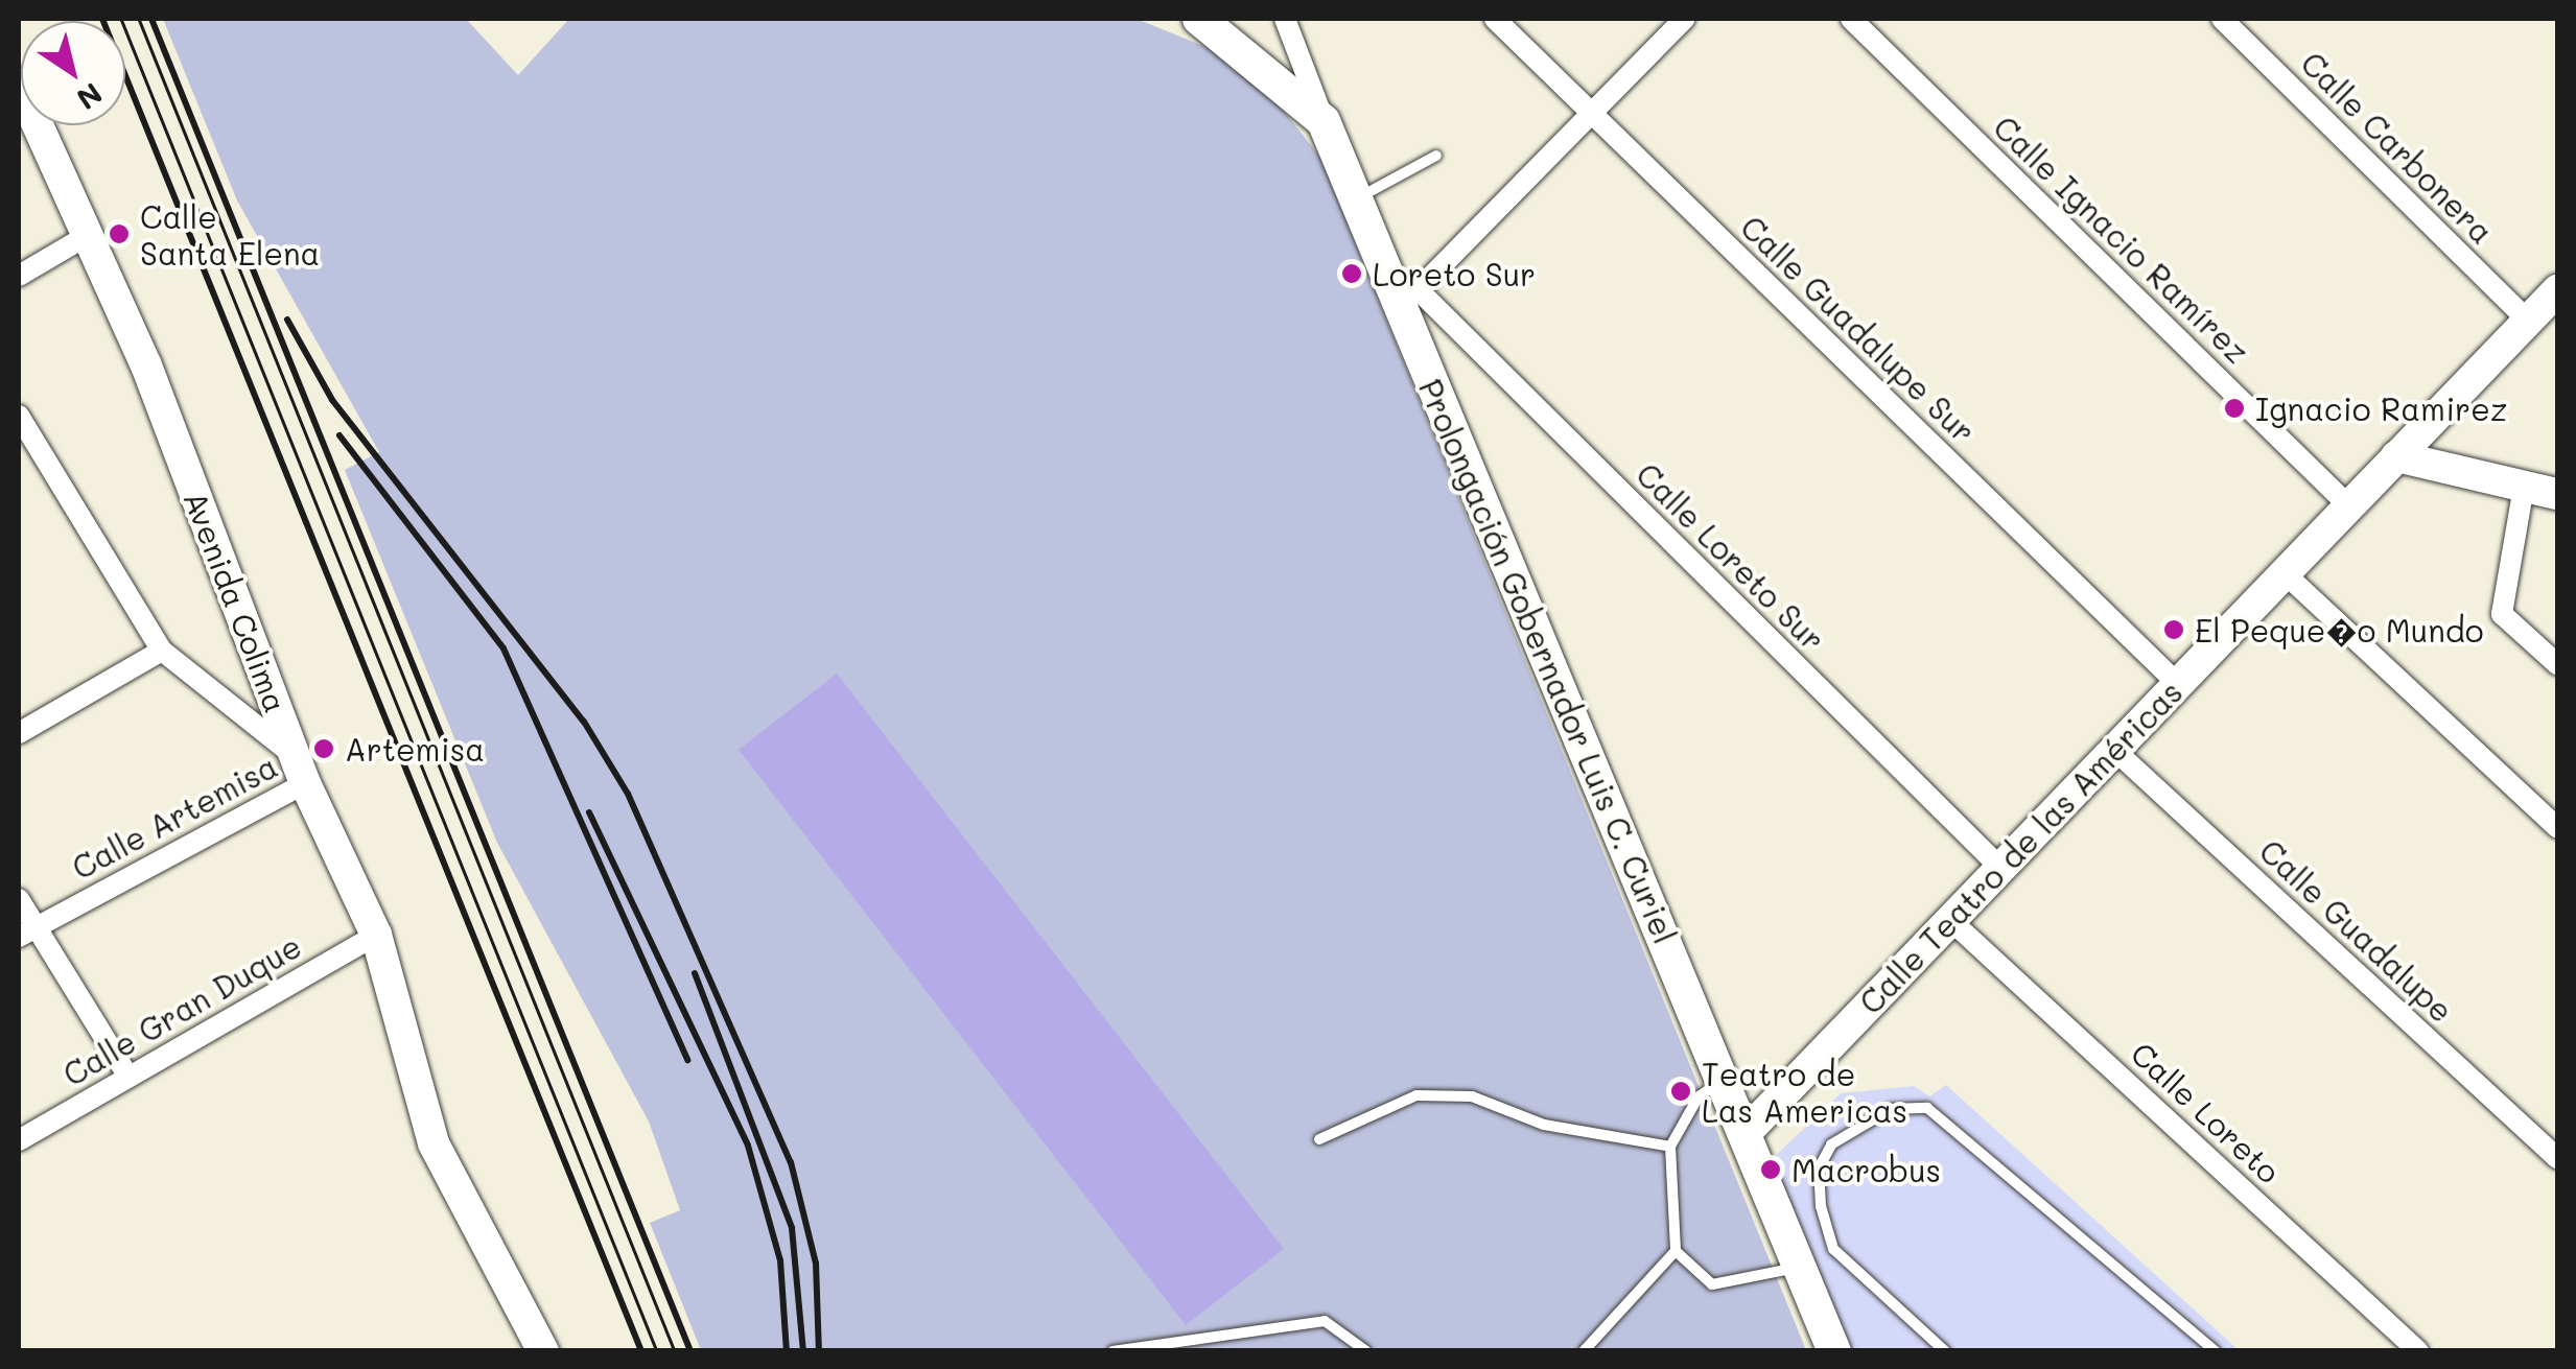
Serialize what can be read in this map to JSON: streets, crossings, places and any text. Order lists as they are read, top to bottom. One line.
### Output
{"streets":{"main road":["Prolongación Gobernador Luis C. Curiel"],"street":["Calle Carbonera","Calle Ignacio Ramírez","Calle Guadalupe Sur","Calle Loreto Sur","Avenida Colima","Calle Artemisa","Calle Teatro de las Américas","Calle Guadalupe","Calle Gran Duque","Calle Loreto"]},"crossings":[["Calle Carbonera","Calle Teatro de las Américas"],["Calle Ignacio Ramírez","Calle Teatro de las Américas"],["Calle Guadalupe Sur","Calle Teatro de las Américas"],["Calle Loreto Sur","Prolongación Gobernador Luis C. Curiel"],["Calle Loreto Sur","Calle Teatro de las Américas"],["Avenida Colima","Calle Artemisa"],["Avenida Colima","Calle Gran Duque"],["Prolongación Gobernador Luis C. Curiel","Calle Teatro de las Américas"],["Calle Teatro de las Américas","Calle Guadalupe"],["Calle Teatro de las Américas","Calle Loreto"]],"places":["Calle Santa Elena","Loreto Sur","Ignacio Ramirez","El Peque�o Mundo","Artemisa","Teatro de Las Americas","Macrobus"],"north":"bottom right"}
